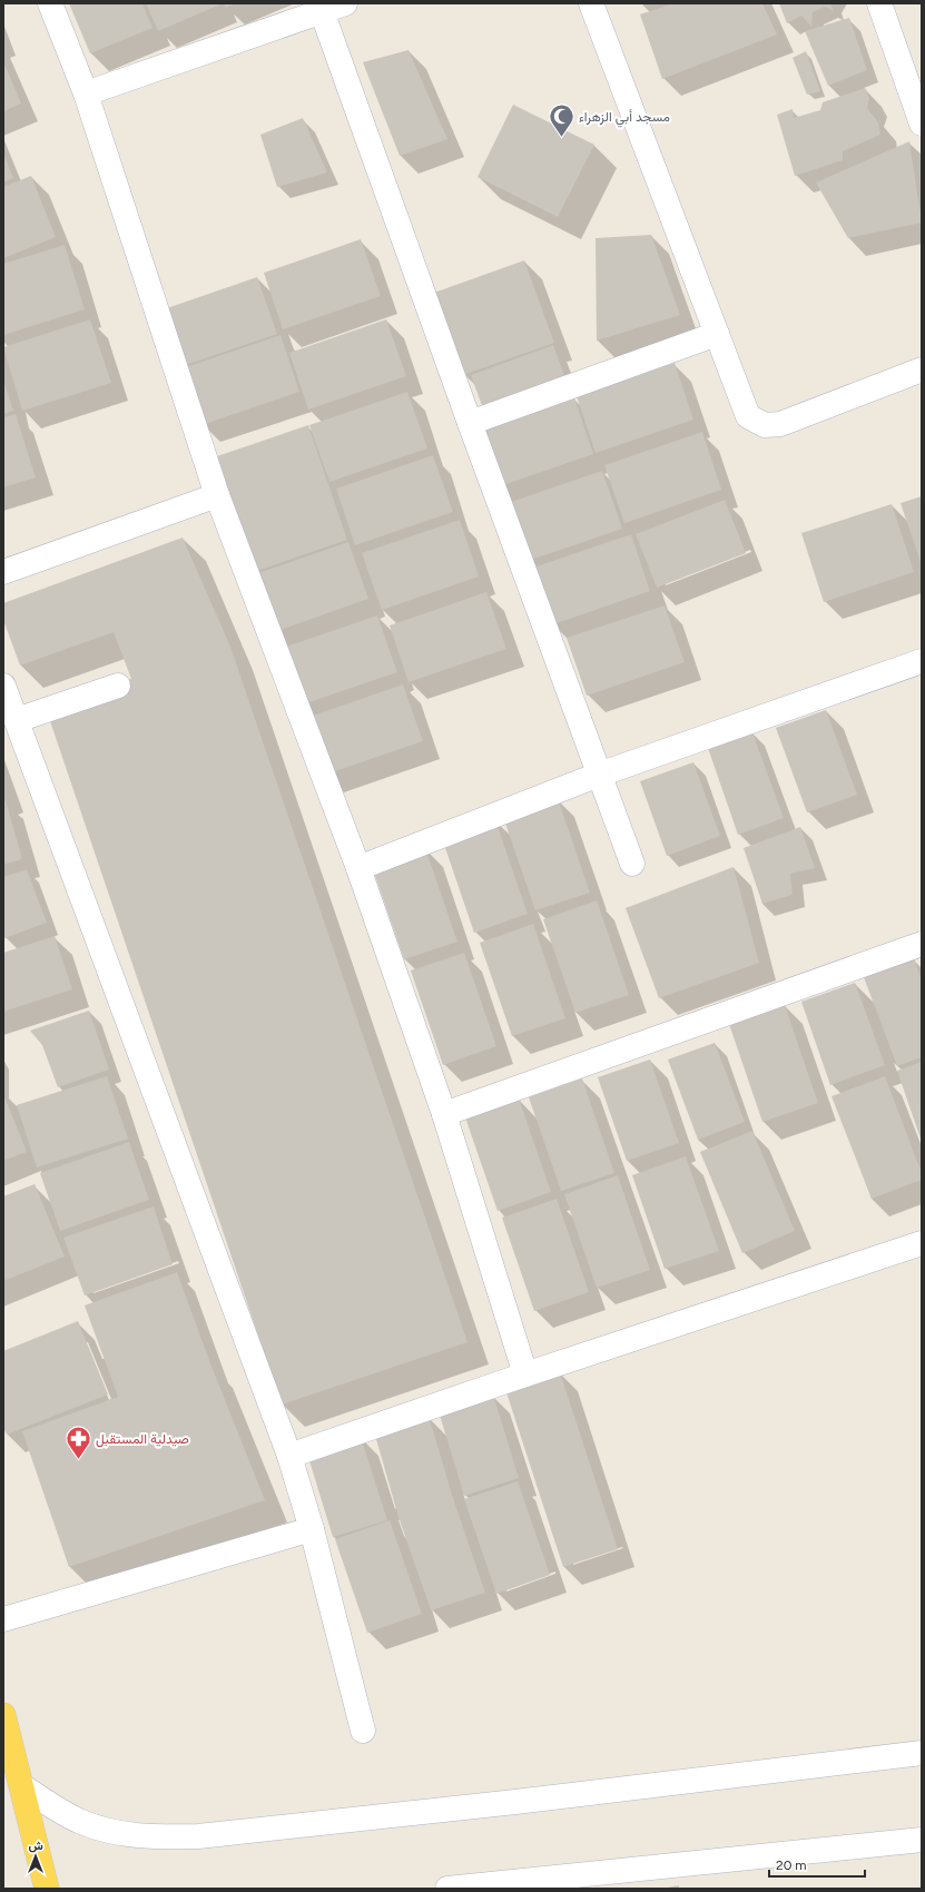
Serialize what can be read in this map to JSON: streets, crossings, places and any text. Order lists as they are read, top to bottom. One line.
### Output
{"places":{"mosque":["مسجد أبي الزهراء"],"pharmacy":["صيدلية المستقبل"]},"scale_bar":"20 m","north":"top"}
